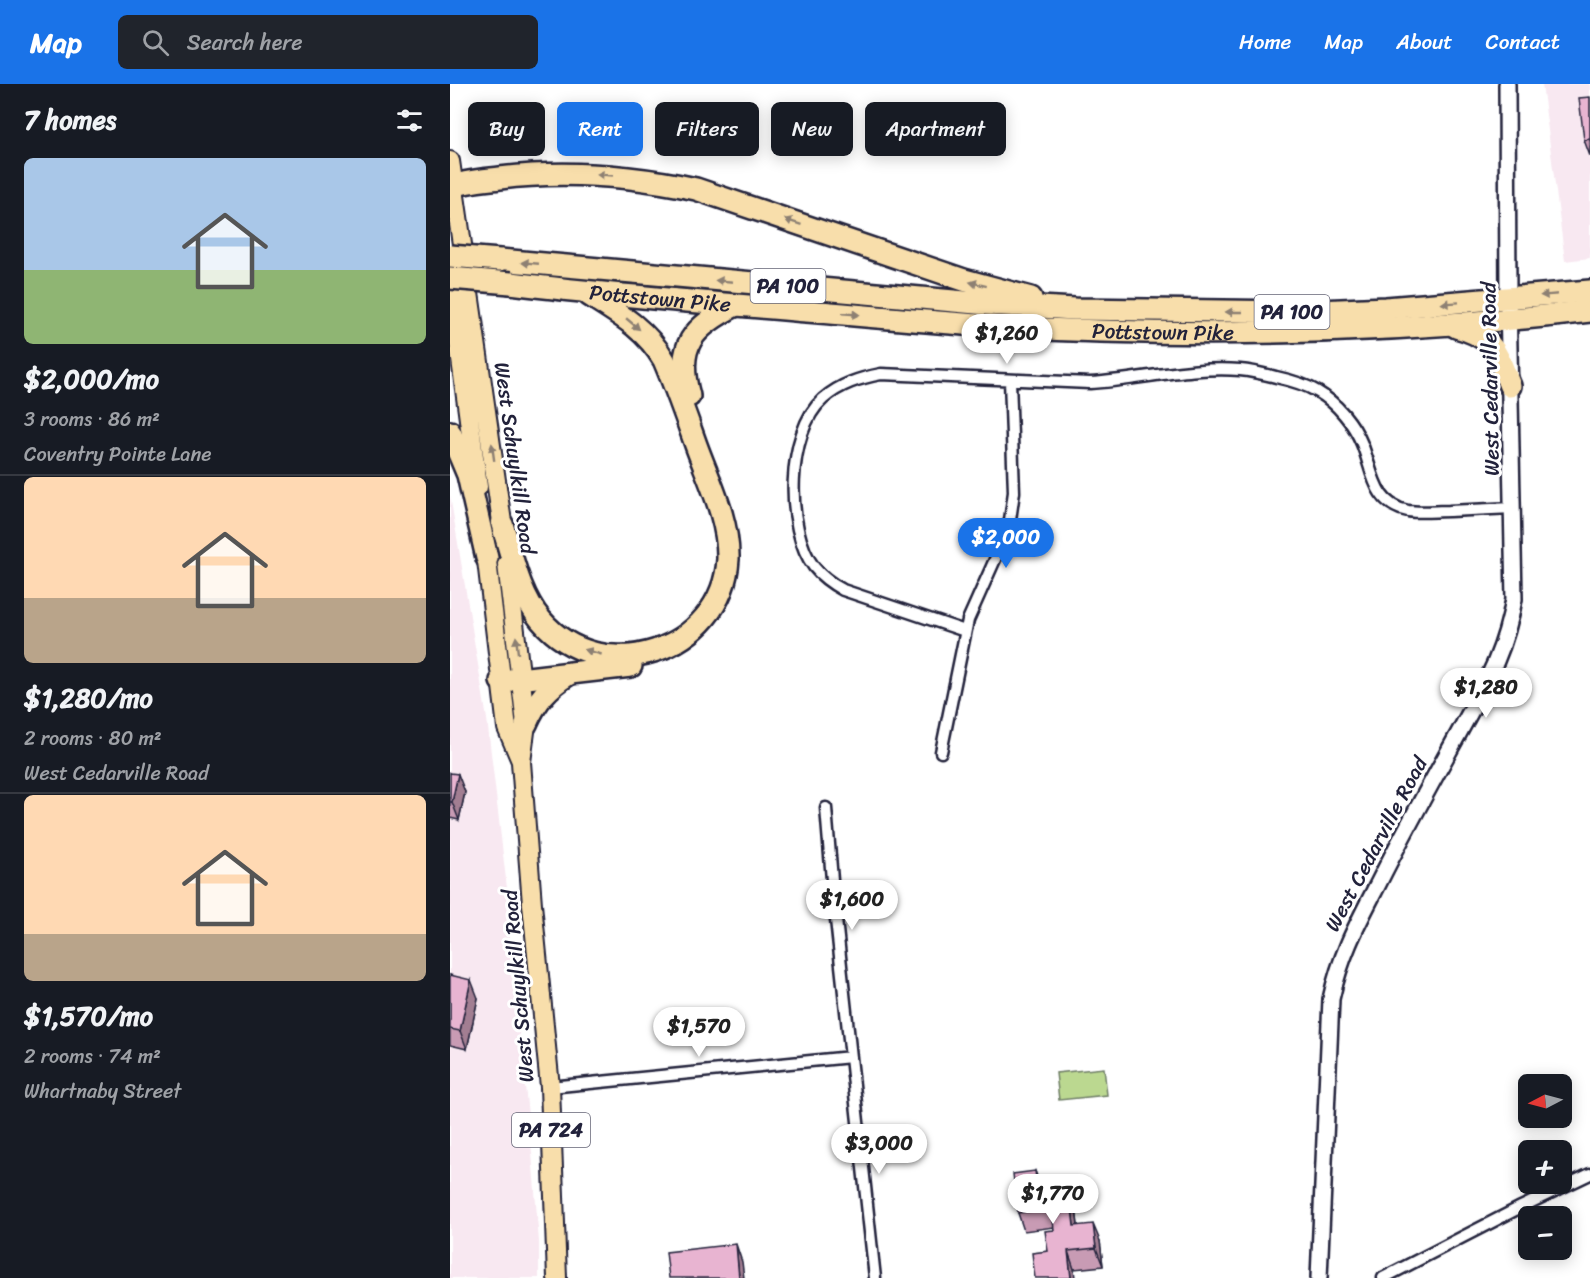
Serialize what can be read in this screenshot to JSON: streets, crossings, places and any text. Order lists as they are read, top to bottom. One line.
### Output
{"streets":{"highway":["PA 100","Pottstown Pike"],"main road":["West Schuylkill Road","PA 724"],"street":["West Cedarville Road"]},"crossings":[["Pottstown Pike","West Cedarville Road"],["Pottstown Pike","West Schuylkill Road"]],"north":"left","page":{"header":"Map","search":"Search here","nav":["Home","Map","About","Contact"],"heading":"7 homes","chip":["Buy","Rent","Filters","New","Apartment"],"list":[{"name":"$2,000/mo","note":"3 rooms · 86 m² · Coventry Pointe Lane"},{"name":"$1,280/mo","note":"2 rooms · 80 m² · West Cedarville Road"},{"name":"$1,570/mo","note":"2 rooms · 74 m² · Whartnaby Street"}],"price":["$1,260","$2,000","$1,280","$1,600","$1,570","$3,000","$1,770"],"map_buttons":["+","−"]}}
